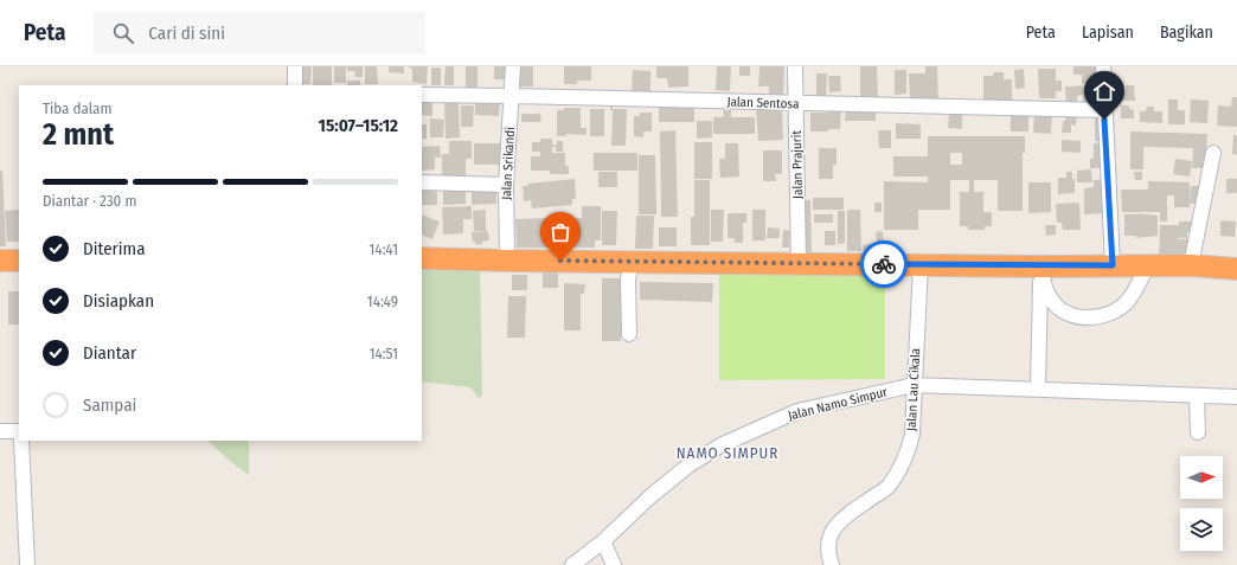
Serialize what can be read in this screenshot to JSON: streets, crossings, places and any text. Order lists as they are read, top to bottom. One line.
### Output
{"streets":{"street":["Jalan Sentosa","Jalan Srikandi","Jalan Prajurit","Jalan Lau Cikala","Jalan Namo Simpur"]},"crossings":[["Jalan Sentosa","Jalan Srikandi"],["Jalan Sentosa","Jalan Prajurit"],["Jalan Lau Cikala","Jalan Namo Simpur"]],"districts":["NAMO SIMPUR"],"north":"right","page":{"header":"Peta","search":"Cari di sini","nav":["Peta","Lapisan","Bagikan"],"heading":["2 mnt","Tiba dalam","15:07–15:12"],"bar":"Diantar · 230 m","list":[["Diterima","14:41"],["Disiapkan","14:49"],["Diantar","14:51"],"Sampai"]}}
